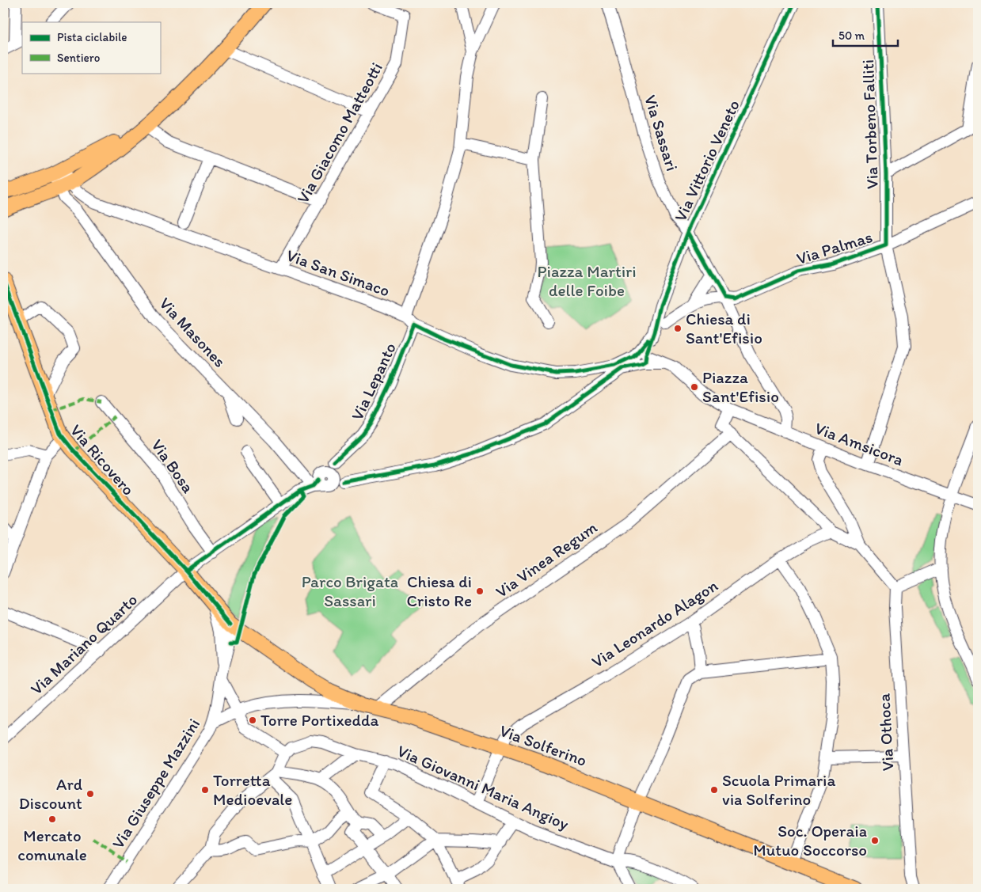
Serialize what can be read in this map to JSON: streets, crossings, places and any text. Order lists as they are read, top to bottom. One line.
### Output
{"streets":{"main road":["Via Ricovero","Via Solferino"],"street":["Via Torbeno Falliti","Via Giacomo Matteotti","Via Sassari","Via Vittorio Veneto","Via Palmas","Via San Simaco","Via Masones","Via Lepanto","Via Amsicora","Via Bosa","Via Vinea Regum","Via Leonardo Alagon","Via Mariano Quarto","Via Othoca","Via Giuseppe Mazzini","Via Giovanni Maria Angioy"]},"crossings":[["Via Torbeno Falliti","Via Palmas"],["Via Torbeno Falliti","Via Amsicora"],["Via Giacomo Matteotti","Via San Simaco"],["Via Sassari","Via Vittorio Veneto"],["Via Sassari","Via Palmas"],["Via Sassari","Via Amsicora"],["Via San Simaco","Via Masones"],["Via San Simaco","Via Lepanto"],["Via Masones","Via Lepanto"],["Via Masones","Via Mariano Quarto"],["Via Lepanto","Via Mariano Quarto"],["Via Ricovero","Via Mariano Quarto"],["Via Ricovero","Via Solferino"],["Via Ricovero","Via Giuseppe Mazzini"],["Via Bosa","Via Mariano Quarto"],["Via Vinea Regum","Via Solferino"],["Via Leonardo Alagon","Via Solferino"],["Via Leonardo Alagon","Via Giovanni Maria Angioy"],["Via Solferino","Via Giuseppe Mazzini"]],"parks":["Piazza Martiri delle Foibe","Parco Brigata Sassari"],"places":["Chiesa di Sant'Efisio","Piazza Sant'Efisio","Chiesa di Cristo Re","Torre Portixedda","Torretta Medioevale","Scuola Primaria via Solferino","Ard Discount","Mercato comunale","Soc. Operaia Mutuo Soccorso"],"legend":["Pista ciclabile","Sentiero"],"scale_bar":"50 m"}
